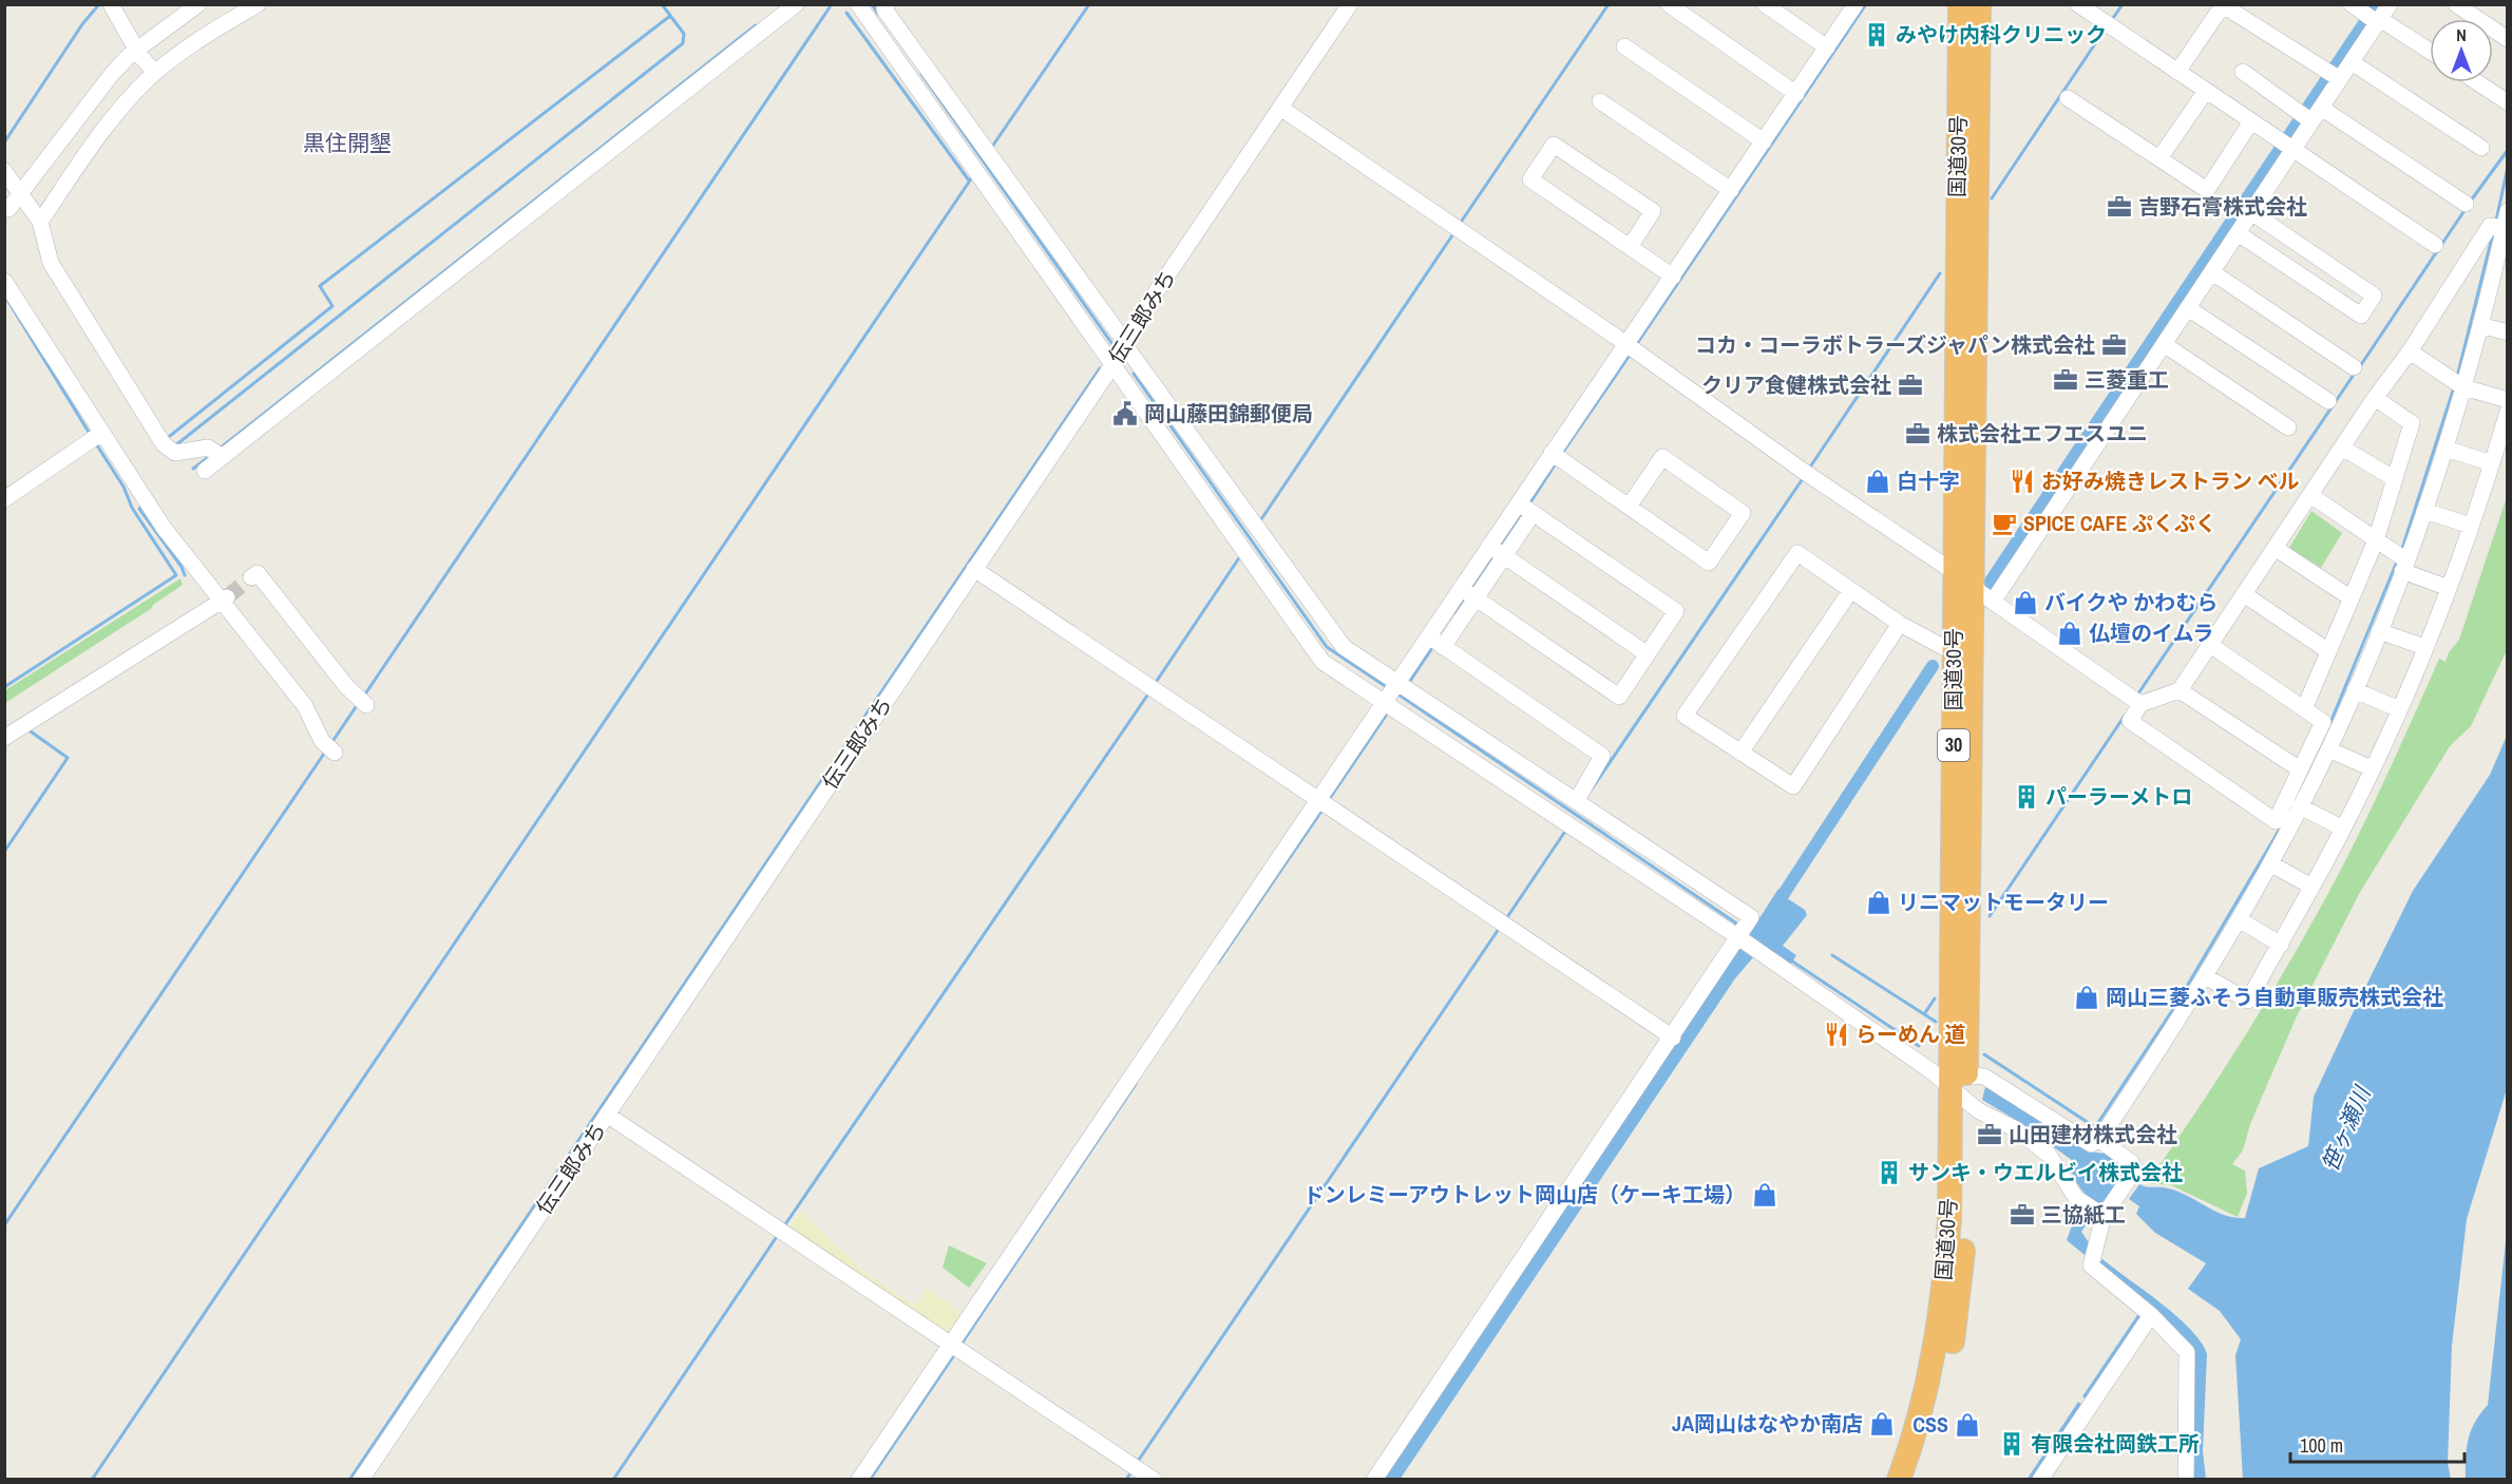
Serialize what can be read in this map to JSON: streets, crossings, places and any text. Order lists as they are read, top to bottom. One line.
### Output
{"streets":{"highway":["国道30号","30"],"street":["伝三郎みち"]},"districts":["黒住開墾"],"water":["笹ヶ瀬川"],"places":{"building":["みやけ内科クリニック","パーラーメトロ","サンキ・ウエルビイ株式会社","有限会社岡鉄工所"],"office":["吉野石膏株式会社","コカ・コーラボトラーズジャパン株式会社","三菱重工","クリア食健株式会社","株式会社エフエスユニ","山田建材株式会社","三協紙工"],"public building":["岡山藤田錦郵便局"],"shop":["白十字","バイクや かわむら","仏壇のイムラ","リニマットモータリー","岡山三菱ふそう自動車販売株式会社","ドンレミーアウトレット岡山店（ケーキ工場）","JA岡山はなやか南店","CSS"],"restaurant":["お好み焼きレストラン ベル","らーめん 道"],"cafe":["SPICE CAFE ぷくぷく"]},"scale_bar":"100 m","north":"top"}
